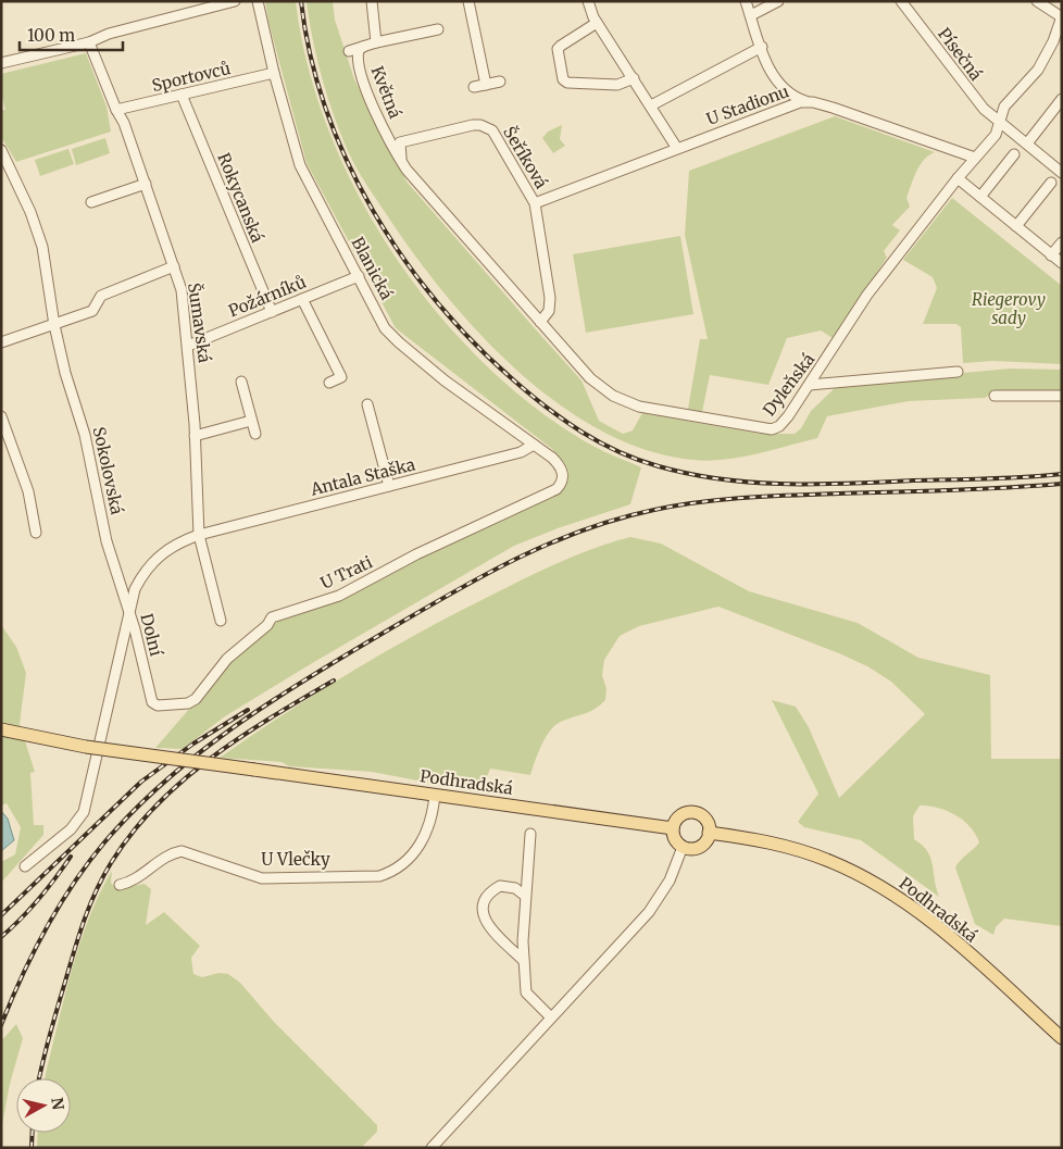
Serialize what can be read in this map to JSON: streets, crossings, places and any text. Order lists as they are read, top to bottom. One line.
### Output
{"streets":{"main road":["Podhradská"],"street":["Písečná","Sportovců","Květná","U Stadionu","Šeříková","Rokycanská","Blanická","Požárníků","Šumavská","Dyleňská","Sokolovská","Antala Staška","U Trati","Dolní","U Vlečky"]},"crossings":[["Písečná","Dyleňská"],["Sportovců","Rokycanská"],["Sportovců","Blanická"],["Sportovců","Šumavská"],["Květná","Šeříková"],["Květná","Dyleňská"],["U Stadionu","Šeříková"],["U Stadionu","Dyleňská"],["Šeříková","Dyleňská"],["Rokycanská","Požárníků"],["Blanická","Požárníků"],["Blanická","Antala Staška"],["Blanická","U Trati"],["Požárníků","Šumavská"],["Šumavská","Antala Staška"],["Šumavská","Dolní"],["Sokolovská","Dolní"],["Antala Staška","Dolní"],["U Trati","Dolní"],["Podhradská","U Vlečky"]],"parks":["Riegerovy sady"],"scale_bar":"100 m","north":"right"}
